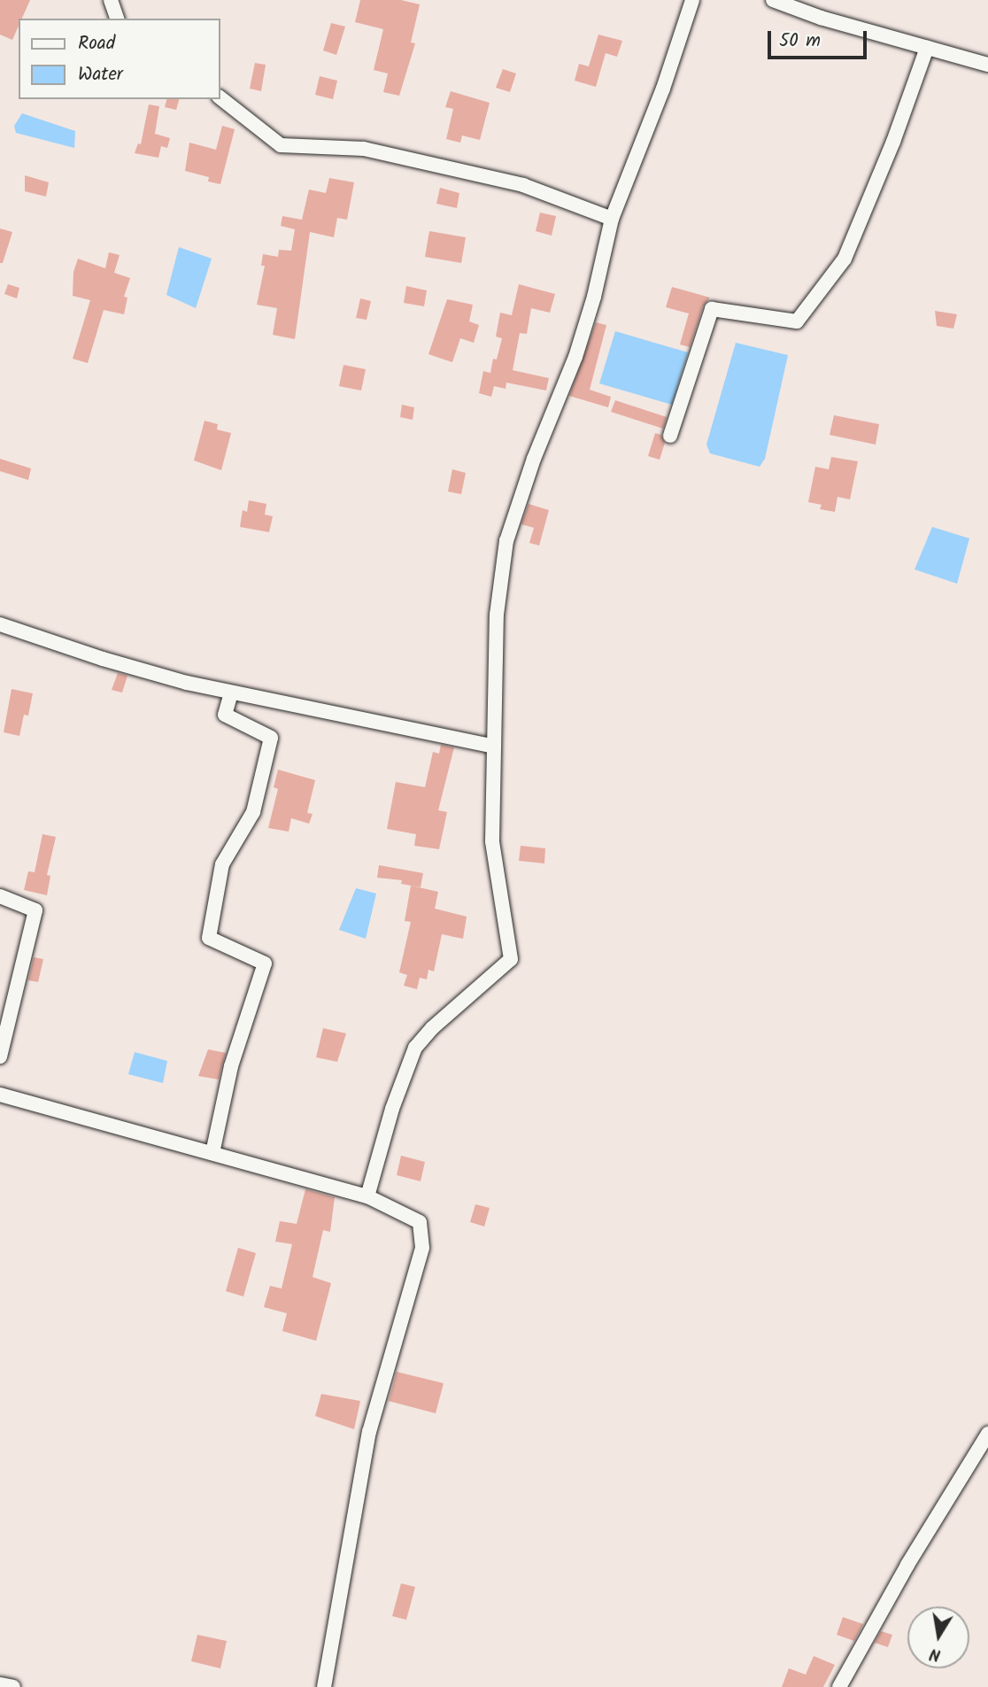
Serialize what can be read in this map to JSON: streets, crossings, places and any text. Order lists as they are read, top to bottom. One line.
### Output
{"legend":["Road","Water"],"scale_bar":"50 m","north":"bottom"}
